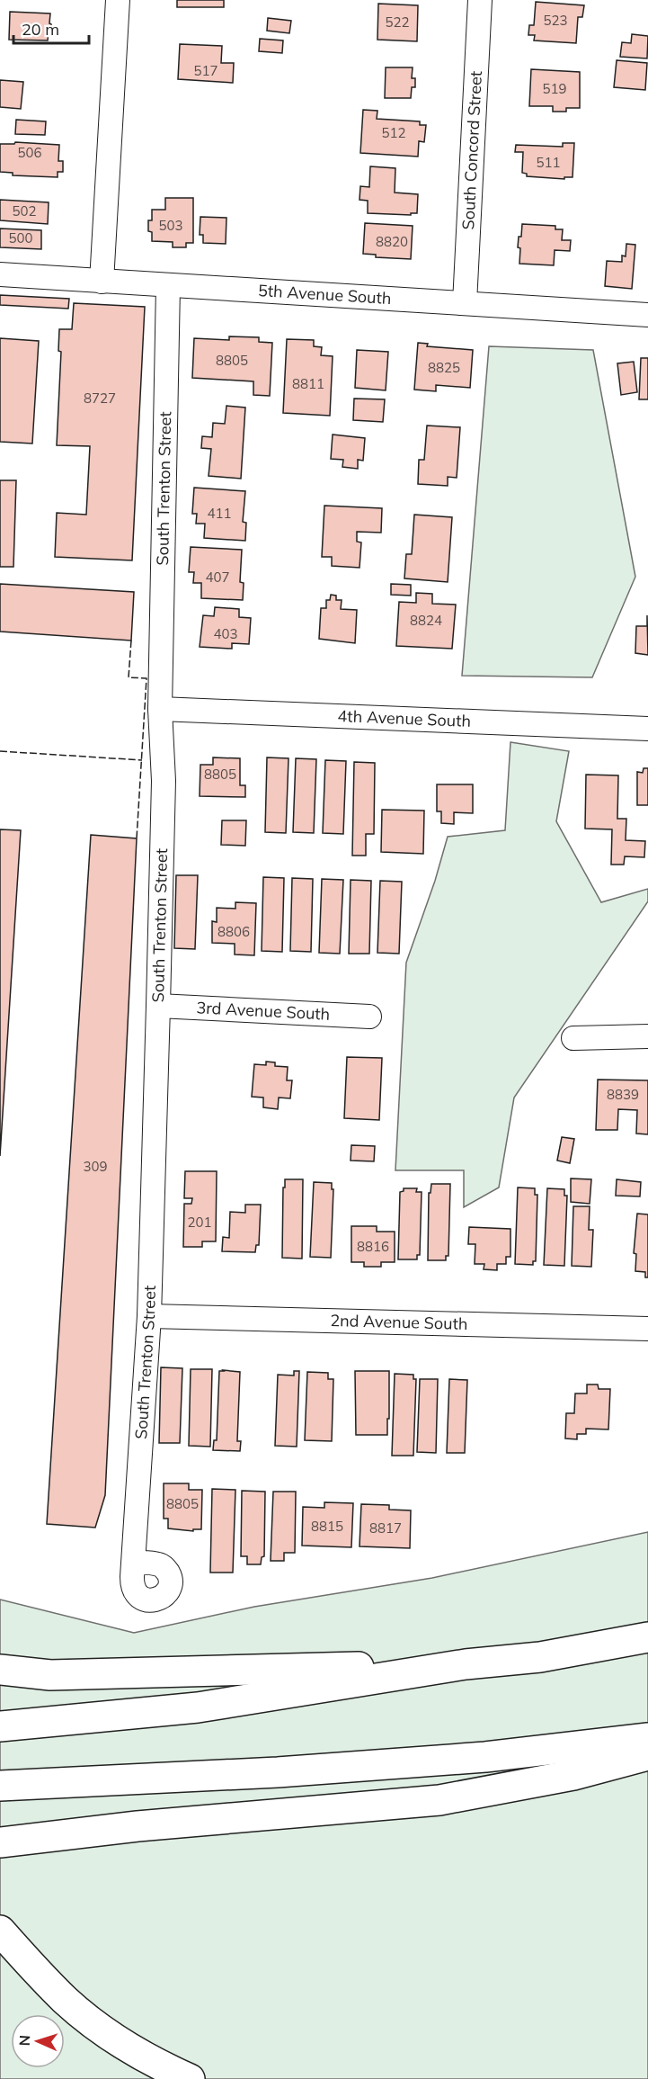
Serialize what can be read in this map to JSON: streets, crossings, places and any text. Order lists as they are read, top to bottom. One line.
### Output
{"streets":{"street":["South Concord Street","5th Avenue South","South Trenton Street","4th Avenue South","3rd Avenue South","2nd Avenue South"]},"crossings":[["South Concord Street","5th Avenue South"],["5th Avenue South","South Trenton Street"],["South Trenton Street","4th Avenue South"],["South Trenton Street","3rd Avenue South"],["South Trenton Street","2nd Avenue South"]],"house_numbers":["523","522","517","519","512","506","511","502","503","500","8820","8805","8825","8811","8727","411","407","8824","403","8805","8806","8839","309","201","8816","8805","8815","8817"],"scale_bar":"20 m","north":"left"}
